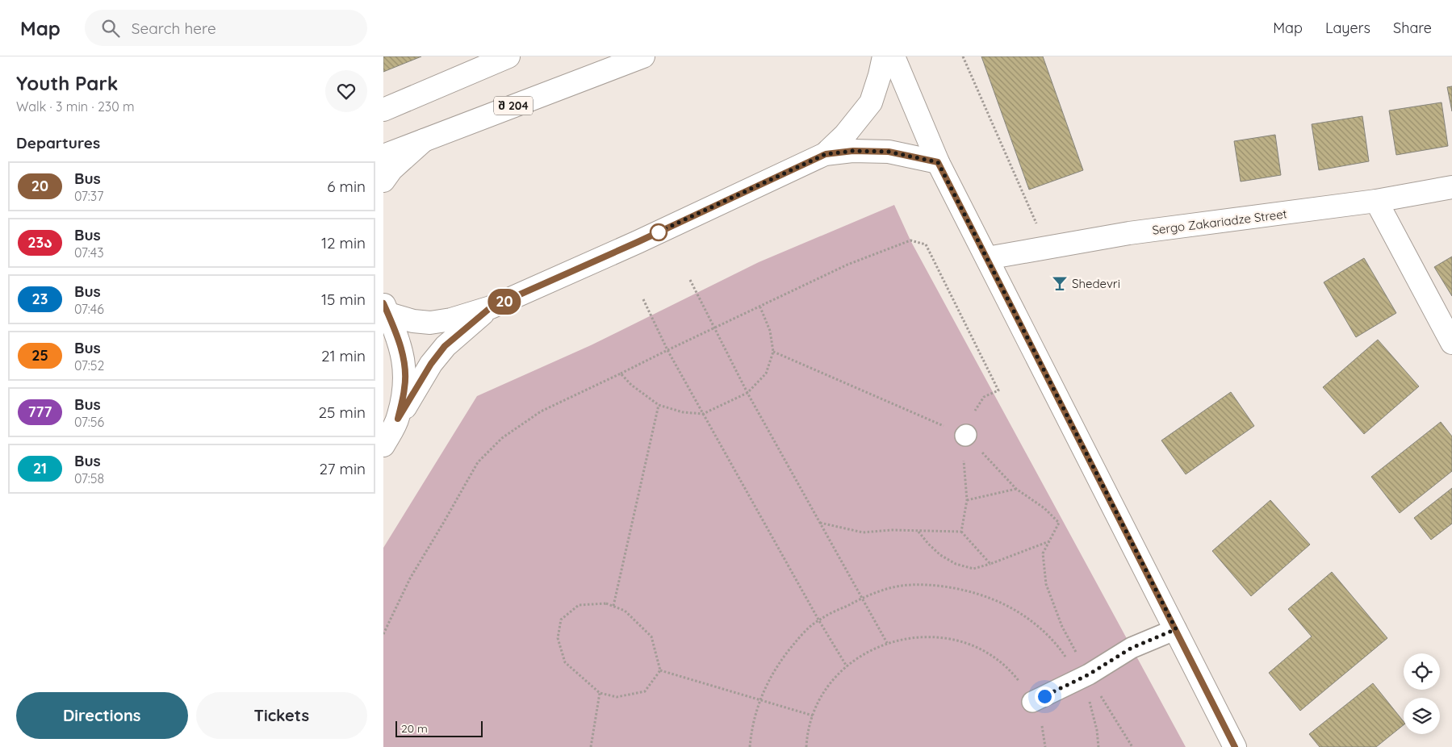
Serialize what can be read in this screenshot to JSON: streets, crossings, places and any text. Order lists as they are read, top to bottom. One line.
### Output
{"streets":{"main road":["შ 204","Sergo Zakariadze Street"]},"places":{"bar":["Shedevri"]},"lines":["bus line 20"],"scale_bar":"20 m","page":{"header":"Map","search":"Search here","nav":["Map","Layers","Share"],"heading":[["Youth Park","Walk · 3 min · 230 m"],"Departures"],"on_map":"20","list":[{"mark":"20","name":"Bus","note":"07:37","value":"6 min"},{"mark":"23ა","name":"Bus","note":"07:43","value":"12 min"},{"mark":"23","name":"Bus","note":"07:46","value":"15 min"},{"mark":"25","name":"Bus","note":"07:52","value":"21 min"},{"mark":"777","name":"Bus","note":"07:56","value":"25 min"},{"mark":"21","name":"Bus","note":"07:58","value":"27 min"}],"buttons":["Directions","Tickets"],"scale":"20 m"}}
